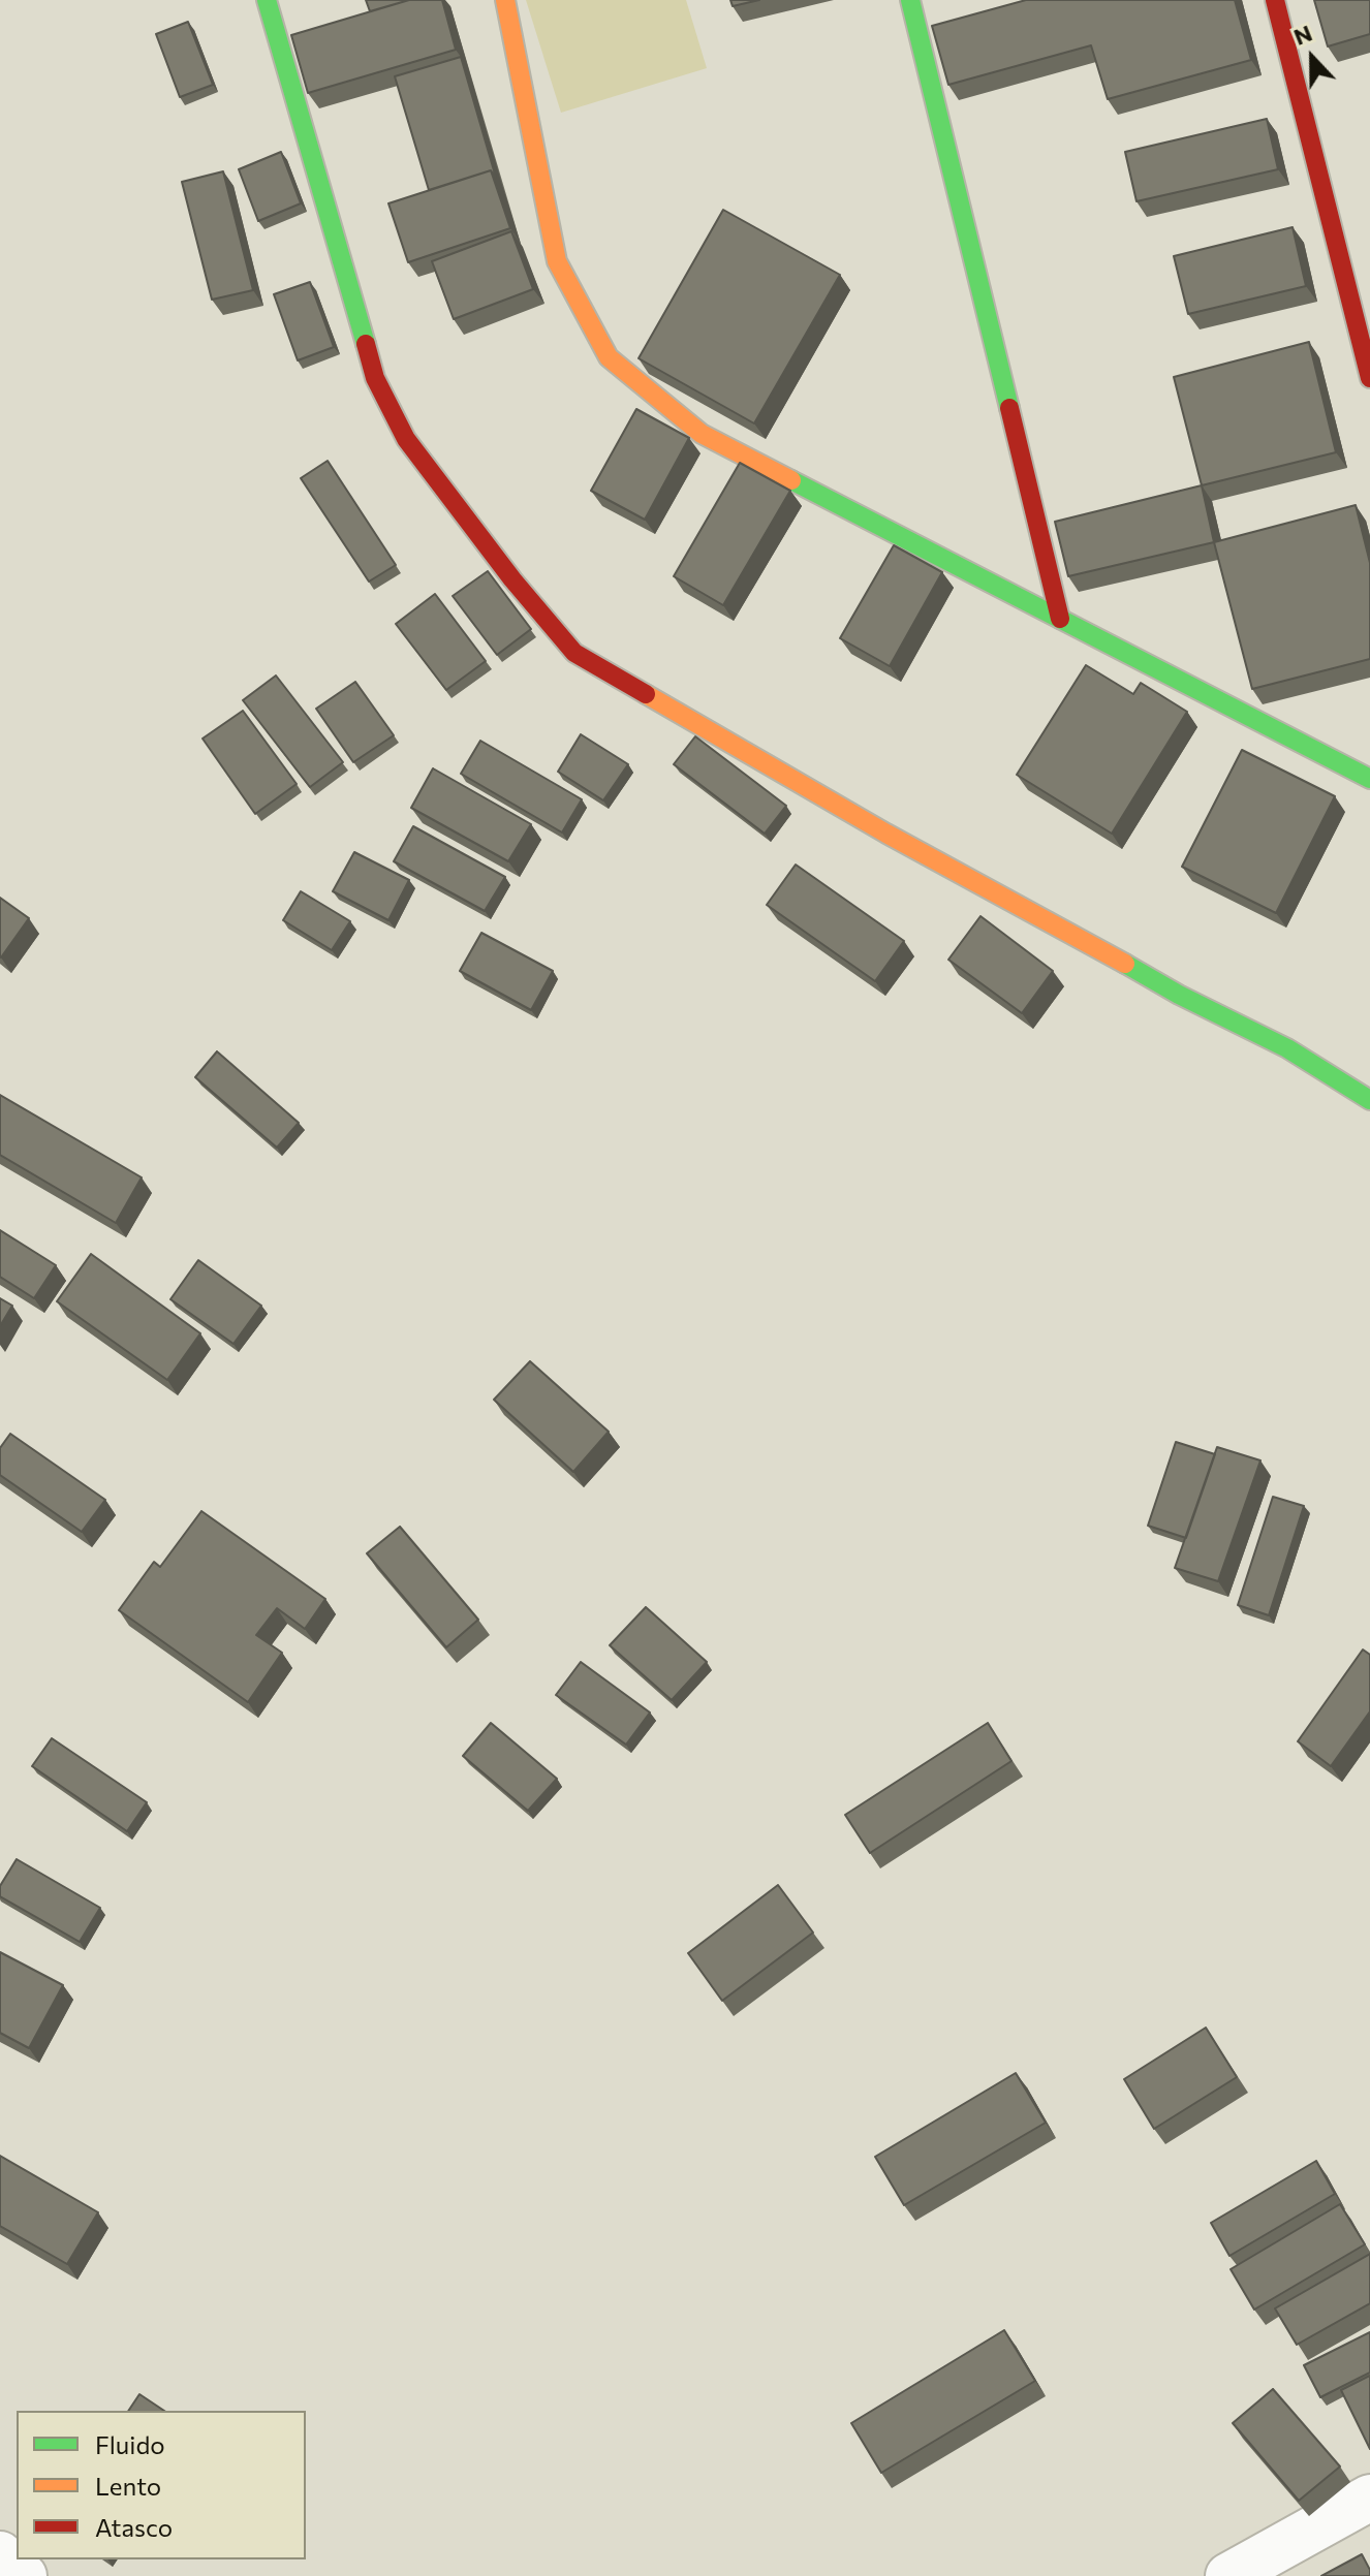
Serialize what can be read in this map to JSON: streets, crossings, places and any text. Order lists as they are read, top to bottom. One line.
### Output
{"legend":["Fluido","Lento","Atasco"],"north":"top"}
